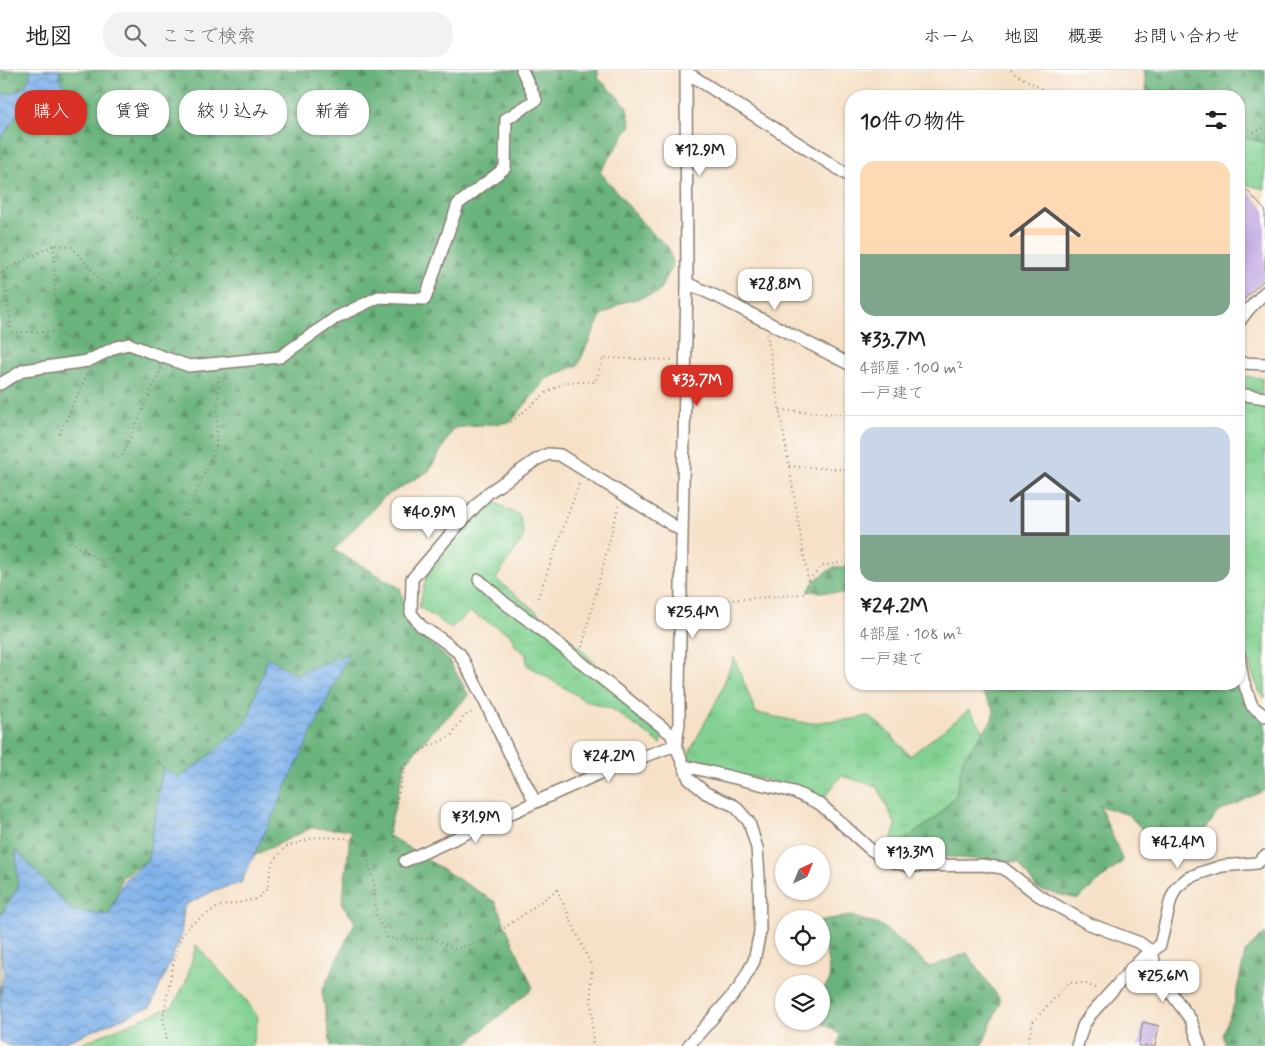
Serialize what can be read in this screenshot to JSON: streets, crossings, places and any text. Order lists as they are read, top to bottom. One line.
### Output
{"north":"top right","page":{"header":"地図","search":"ここで検索","nav":["ホーム","地図","概要","お問い合わせ"],"chip":["購入","賃貸","絞り込み","新着"],"heading":"10件の物件","price":["¥12.9M","¥28.8M","¥33.7M","¥40.9M","¥25.4M","¥24.2M","¥31.9M","¥42.4M","¥13.3M","¥25.6M"],"list":[{"name":"¥33.7M","note":"4部屋 · 100 m² · 一戸建て"},{"name":"¥24.2M","note":"4部屋 · 108 m² · 一戸建て"}]}}
